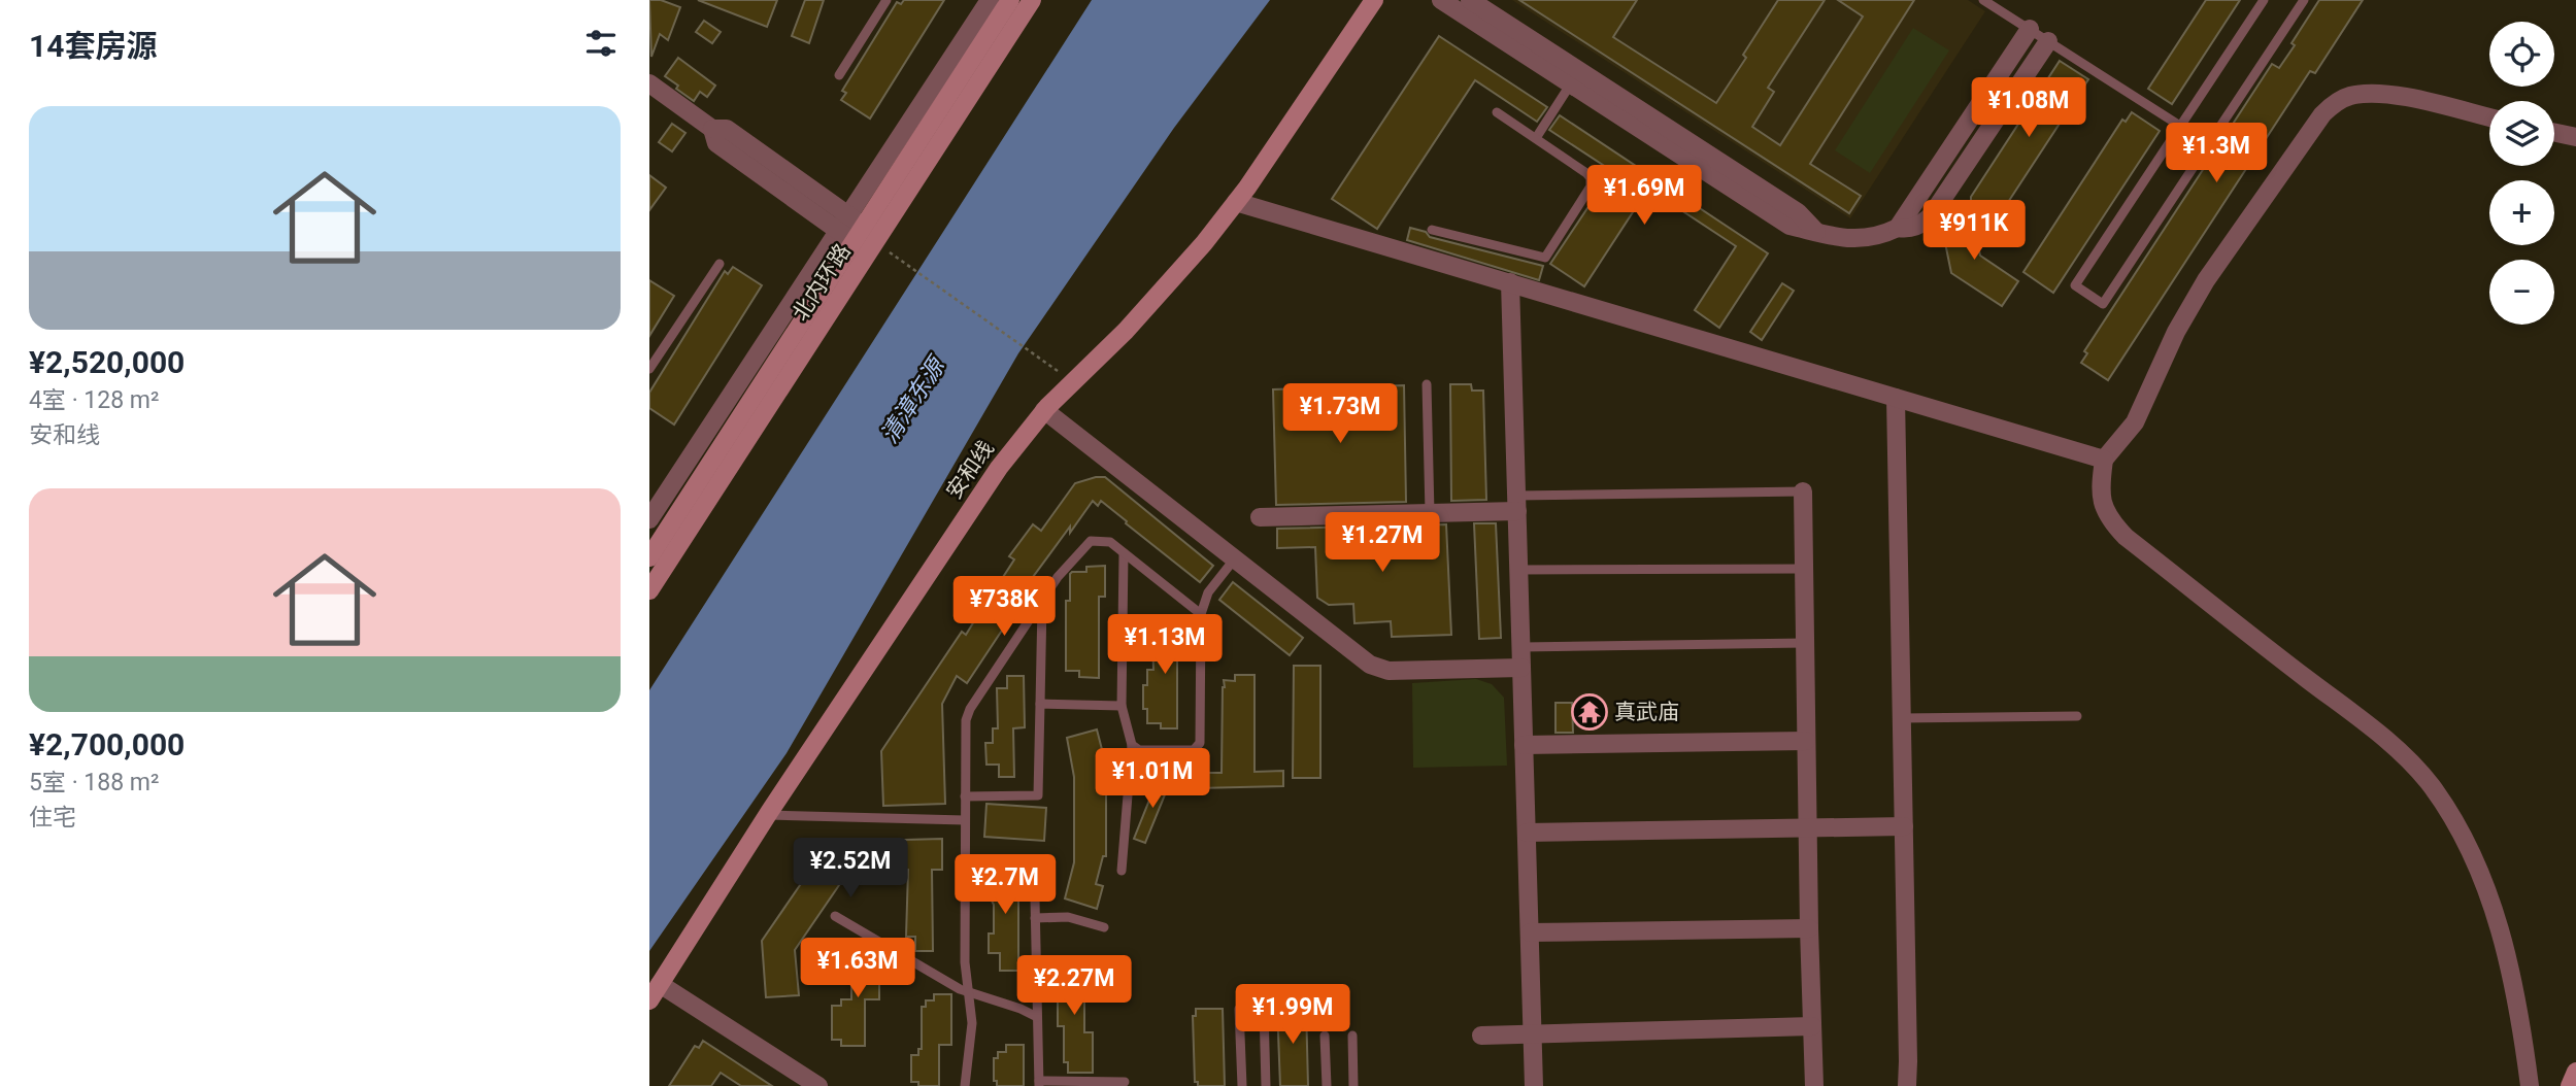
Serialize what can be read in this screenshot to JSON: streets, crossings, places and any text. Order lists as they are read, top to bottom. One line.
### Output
{"streets":{"main road":["北内环路","安和线"]},"water":["清漳东源"],"places":{"temple":["真武庙"]},"page":{"heading":"14套房源","map_buttons":["+","−"],"price":["¥1.08M","¥1.3M","¥1.69M","¥911K","¥1.73M","¥1.27M","¥738K","¥1.13M","¥1.01M","¥2.52M","¥2.7M","¥1.63M","¥2.27M","¥1.99M"],"list":[{"name":"¥2,520,000","note":"4室 · 128 m² · 安和线"},{"name":"¥2,700,000","note":"5室 · 188 m² · 住宅"}]}}
